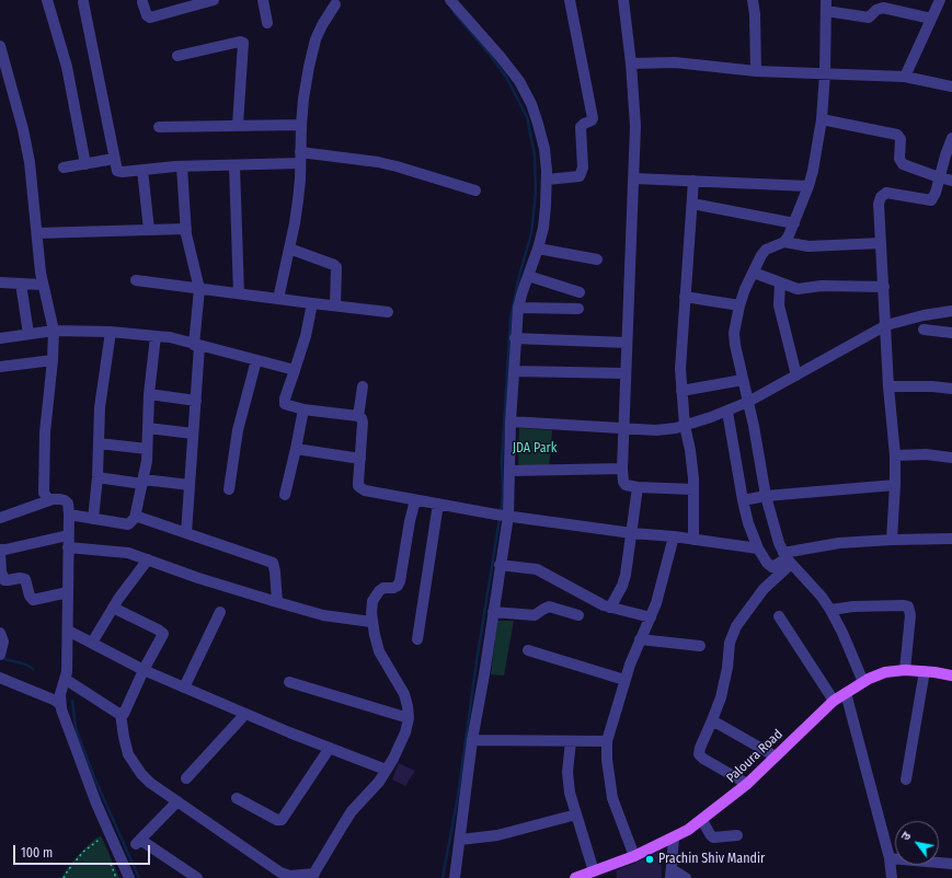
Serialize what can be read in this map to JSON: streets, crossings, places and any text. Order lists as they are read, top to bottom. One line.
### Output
{"streets":{"main road":["Paloura Road"]},"parks":["JDA Park"],"places":["Prachin Shiv Mandir"],"scale_bar":"100 m","north":"top left"}
